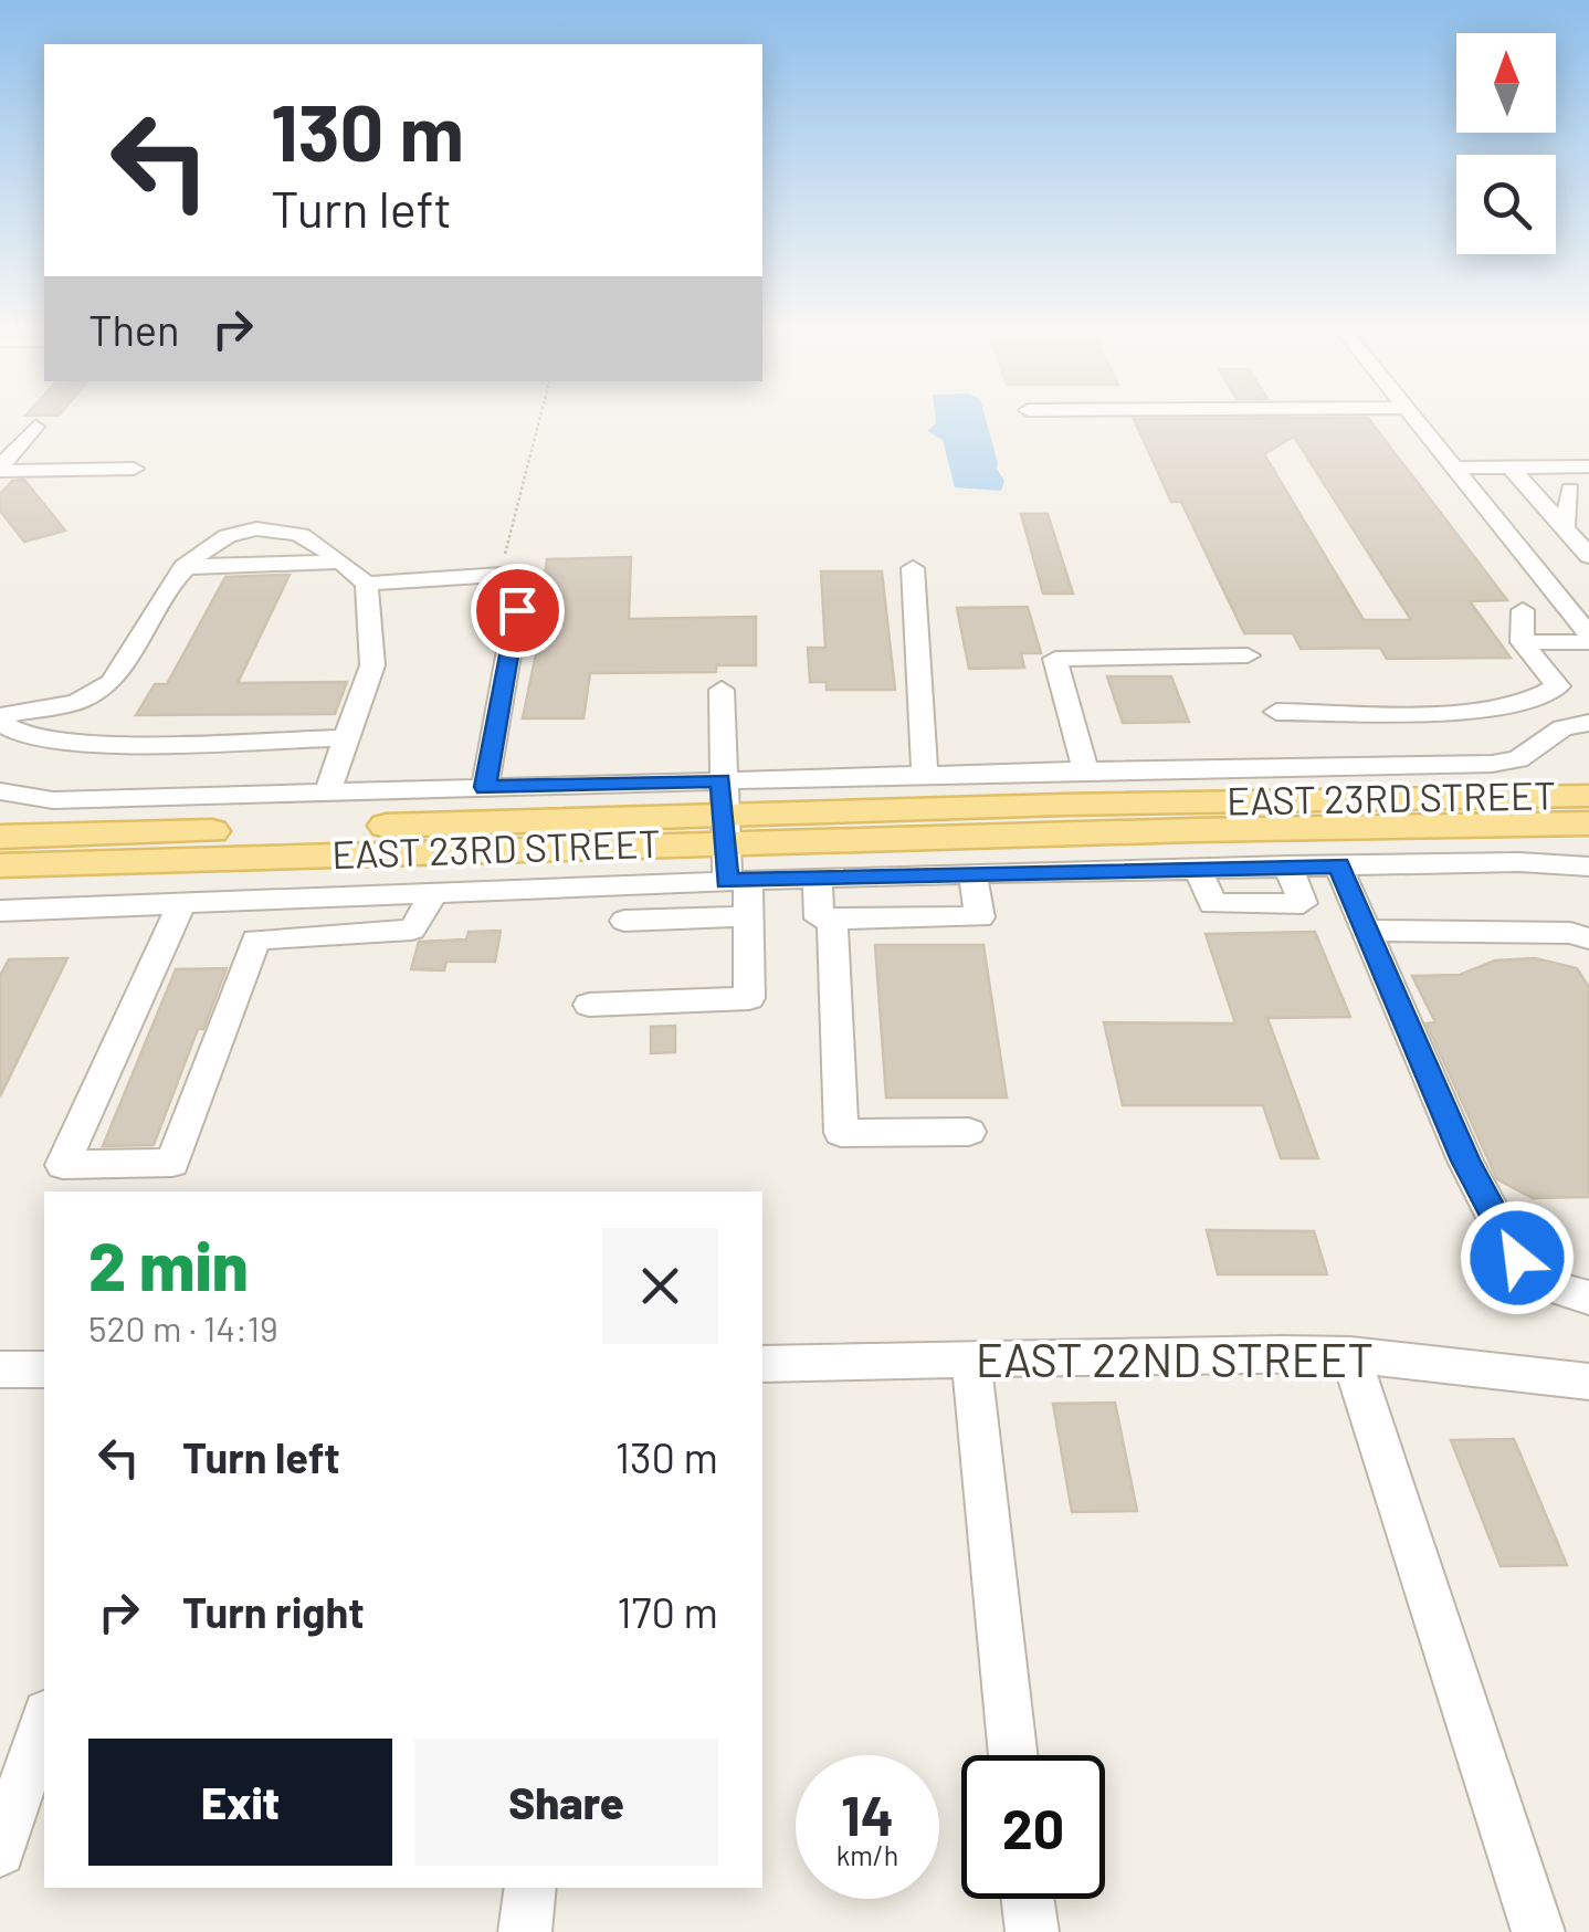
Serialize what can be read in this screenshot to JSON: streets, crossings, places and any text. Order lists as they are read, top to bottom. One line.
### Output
{"streets":{"main road":["EAST 23RD STREET"],"street":["EAST 22ND STREET"]},"north":"top","page":{"turn":["130 m","Turn left"],"then":"Then","heading":["2 min","520 m · 14:19"],"list":[{"name":"Turn left","value":"130 m"},{"name":"Turn right","value":"170 m"}],"buttons":["Exit","Share"],"speed":"14 km/h","limit":"20"}}
